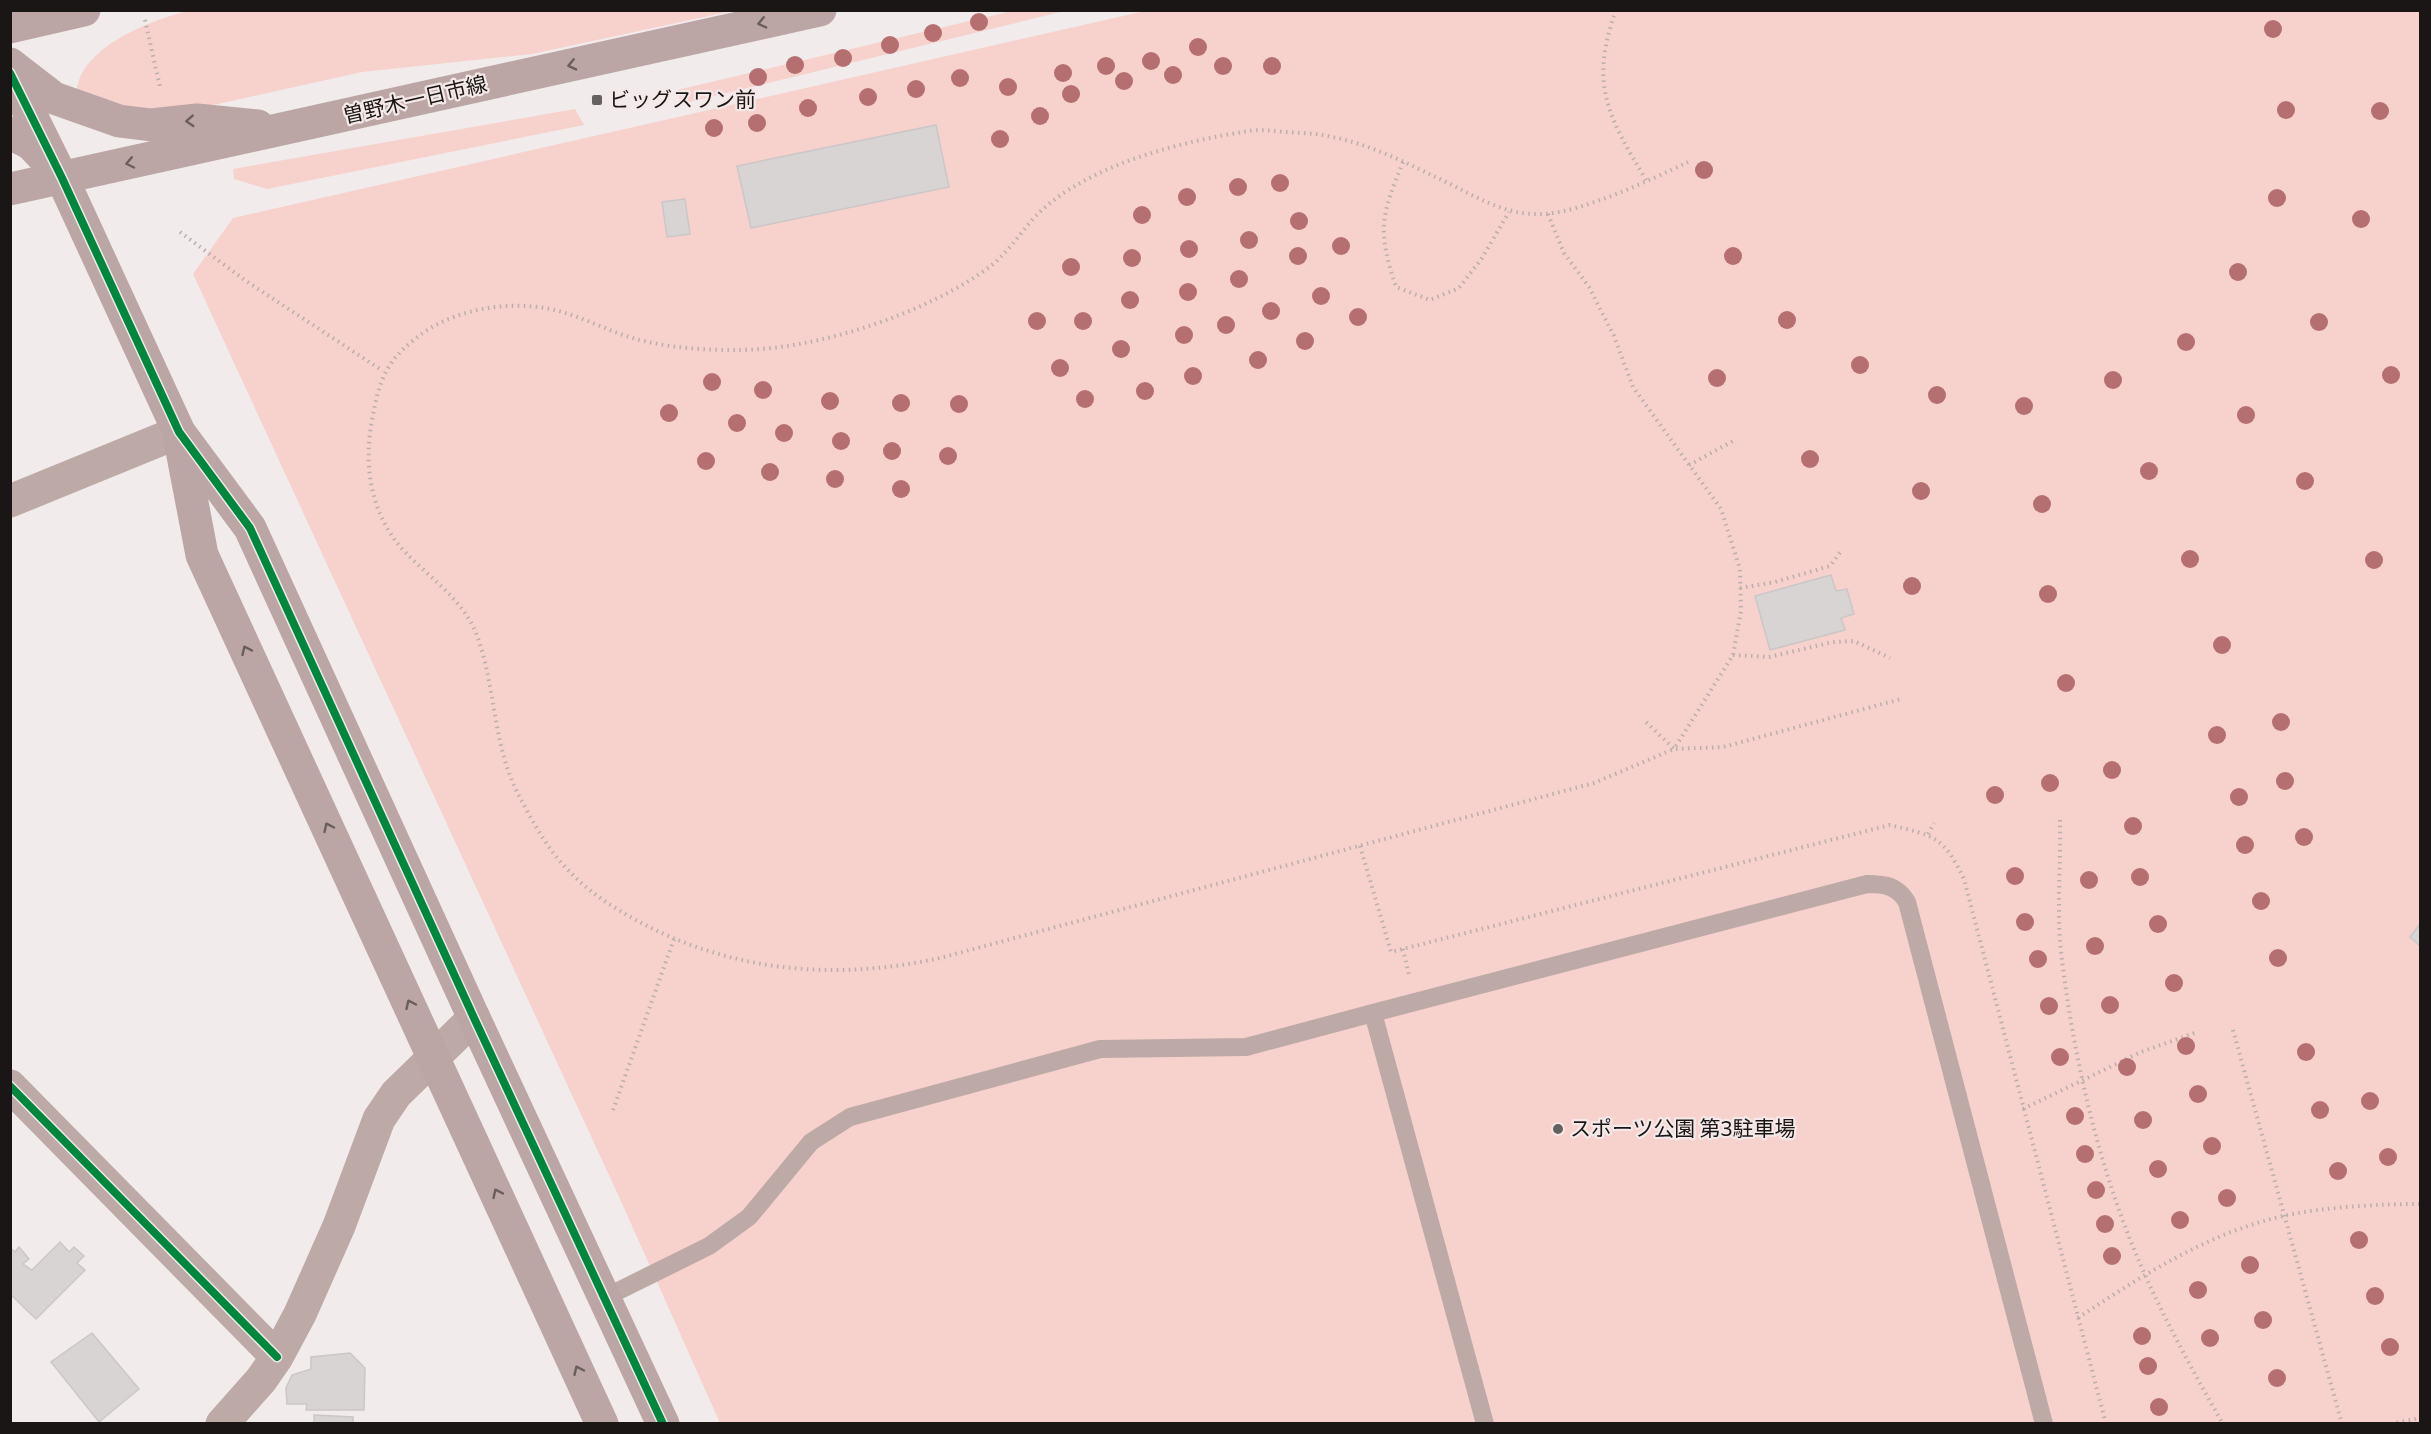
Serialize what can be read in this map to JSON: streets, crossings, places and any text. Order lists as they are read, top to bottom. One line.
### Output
{"streets":{"street":["曽野木一日市線"]},"one_way":["曽野木一日市線"],"places":{"transit":["ビッグスワン前"],"other":["スポーツ公園 第3駐車場"]}}
